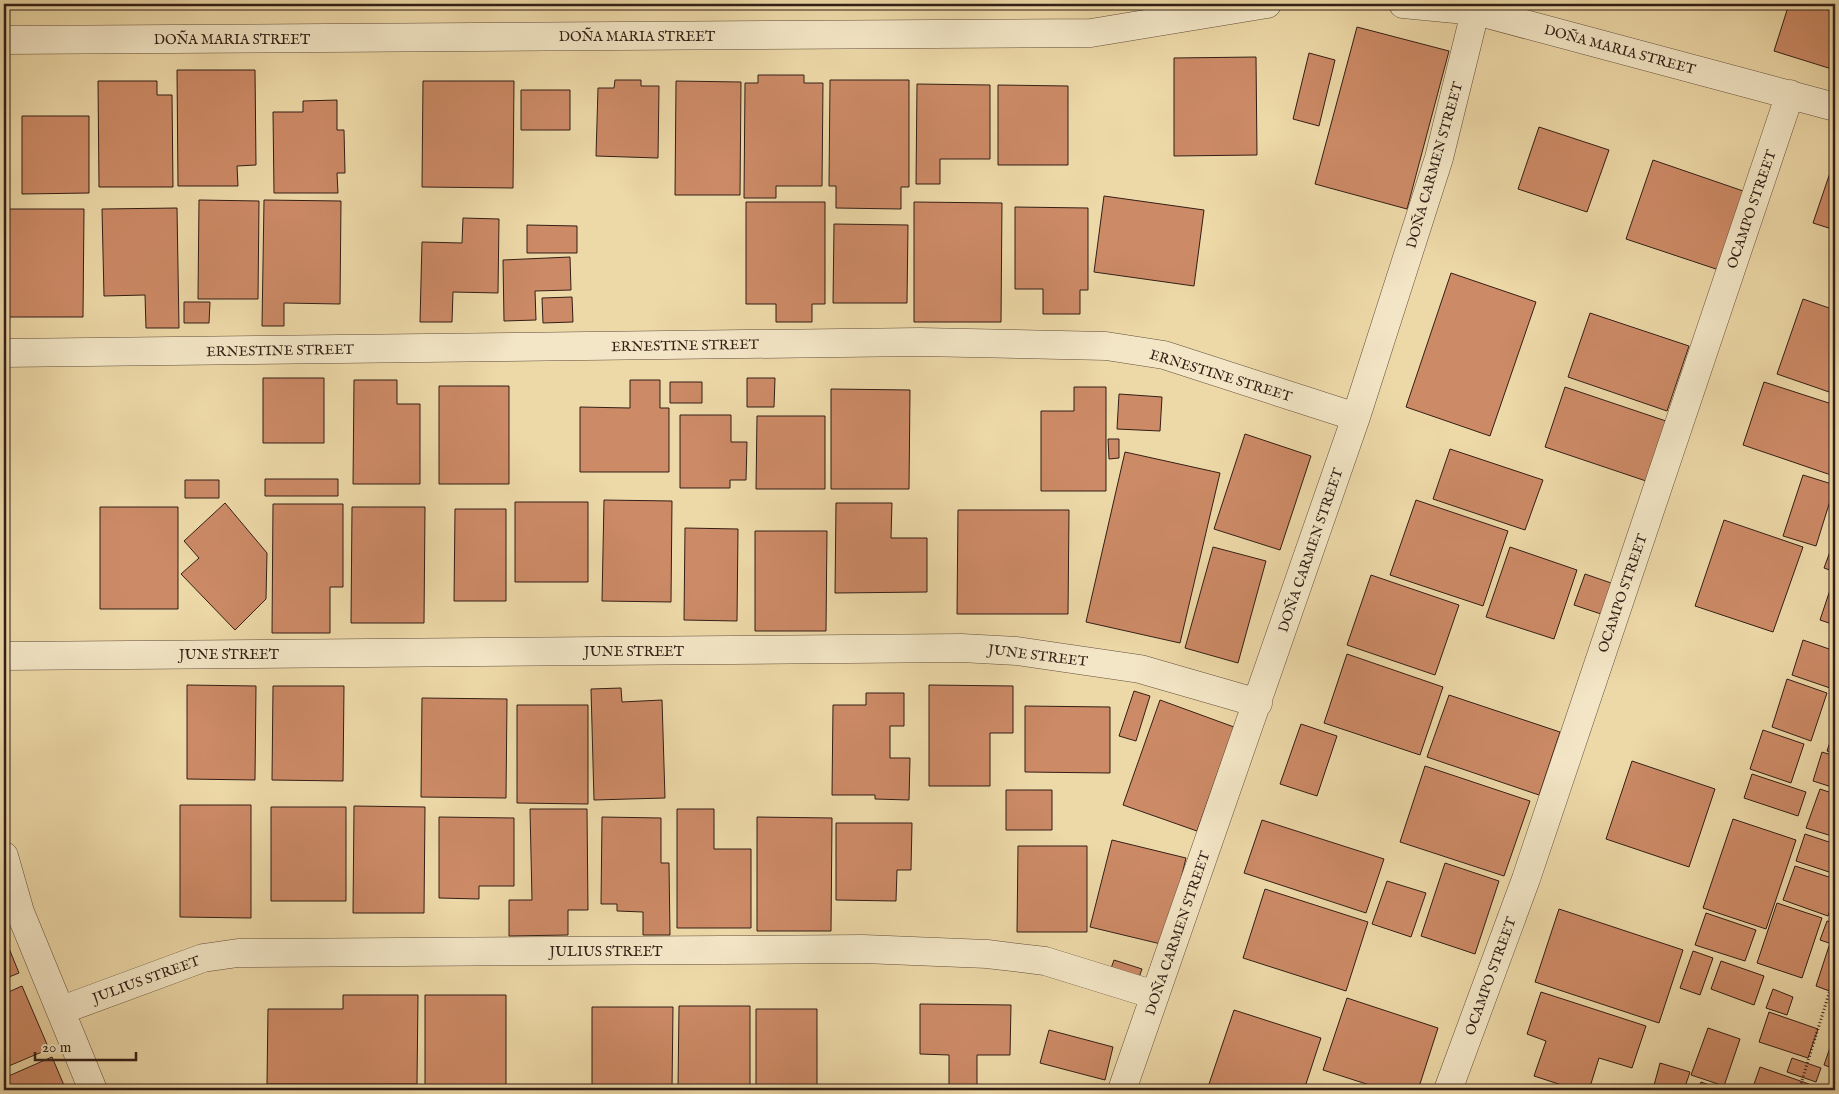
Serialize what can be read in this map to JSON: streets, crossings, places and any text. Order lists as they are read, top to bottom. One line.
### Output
{"streets":{"street":["DOÑA MARIA STREET","DOÑA CARMEN STREET","OCAMPO STREET","ERNESTINE STREET","JUNE STREET","JULIUS STREET"]},"crossings":[["DOÑA MARIA STREET","DOÑA CARMEN STREET"],["DOÑA MARIA STREET","OCAMPO STREET"],["DOÑA CARMEN STREET","ERNESTINE STREET"],["DOÑA CARMEN STREET","JUNE STREET"],["DOÑA CARMEN STREET","JULIUS STREET"]],"scale_bar":"20 m"}
